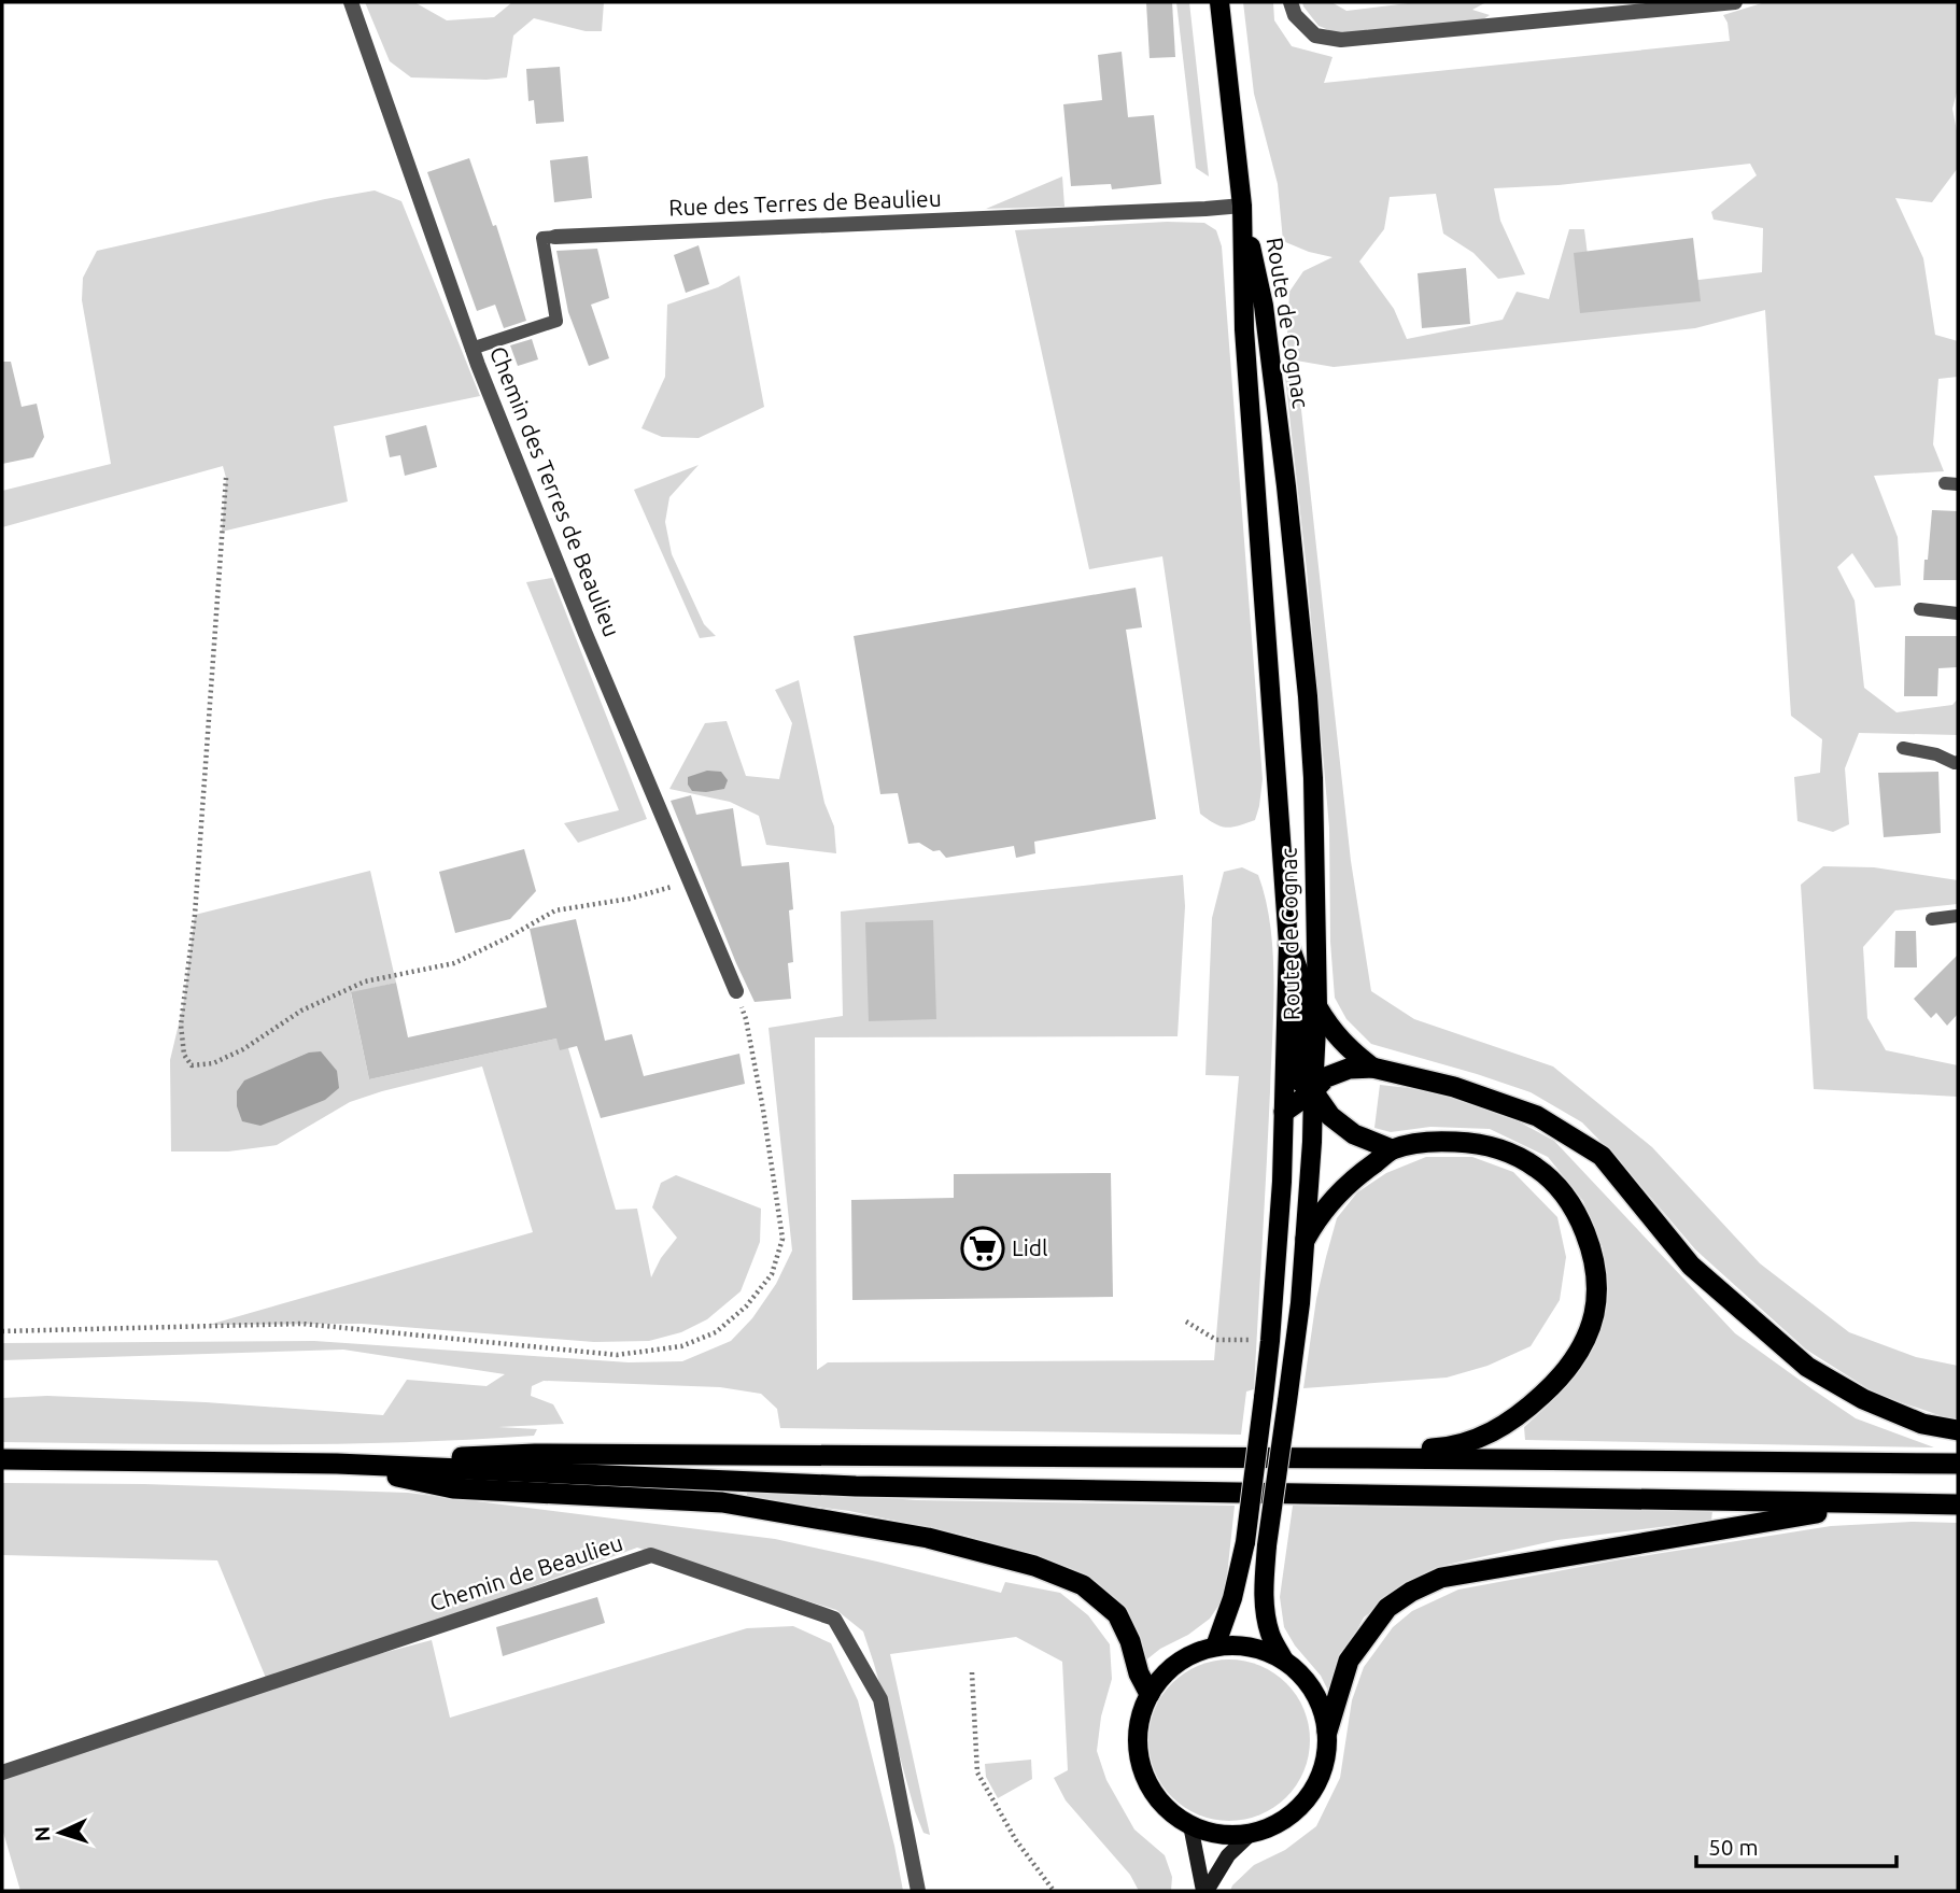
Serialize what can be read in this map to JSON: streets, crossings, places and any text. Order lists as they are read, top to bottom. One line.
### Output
{"streets":{"main road":["Route de Cognac"],"street":["Rue des Terres de Beaulieu","Chemin des Terres de Beaulieu","Chemin de Beaulieu"]},"crossings":[["Rue des Terres de Beaulieu","Route de Cognac"],["Rue des Terres de Beaulieu","Chemin des Terres de Beaulieu"]],"places":{"supermarket":["Lidl"]},"scale_bar":"50 m","north":"left"}
